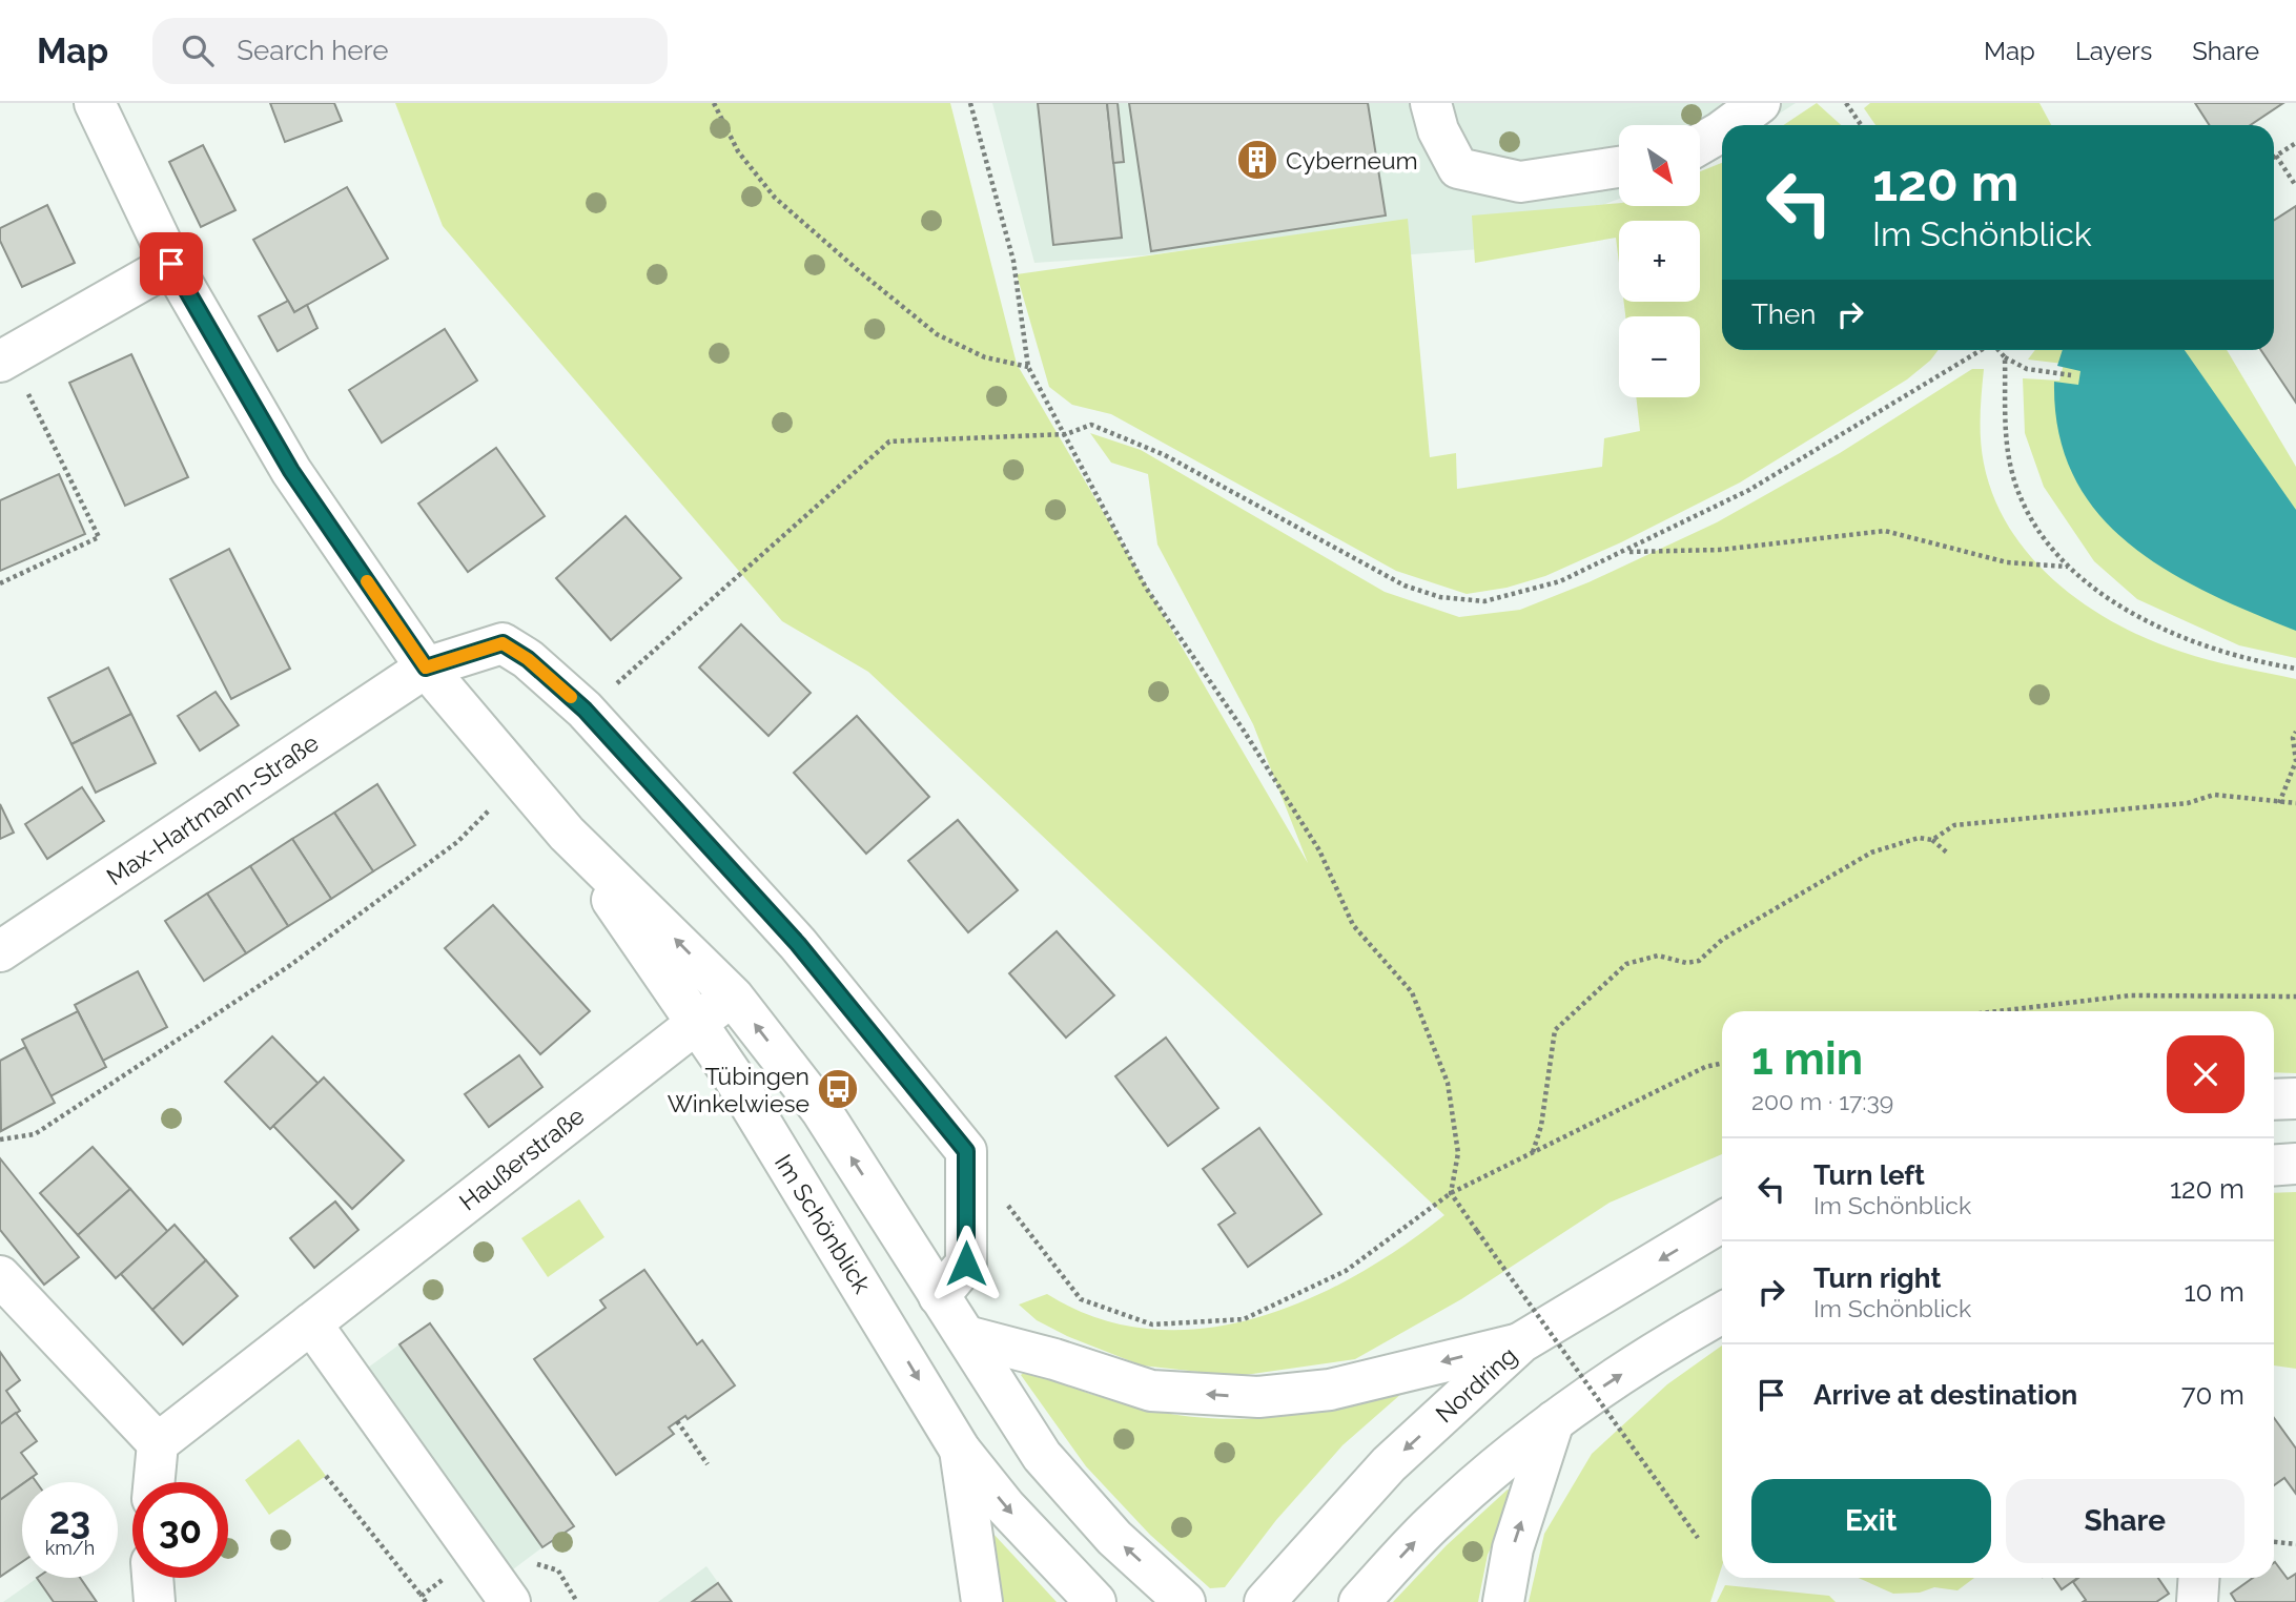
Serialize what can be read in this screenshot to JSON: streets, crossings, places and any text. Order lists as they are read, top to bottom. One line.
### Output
{"streets":{"street":["Max-Hartmann-Straße","Haußerstraße","Im Schönblick","Nordring"]},"crossings":[["Max-Hartmann-Straße","Im Schönblick"],["Haußerstraße","Im Schönblick"]],"places":{"building":["Cyberneum"],"bus stop":["Tübingen Winkelwiese"]},"north":"bottom right","page":{"header":"Map","search":"Search here","nav":["Map","Layers","Share"],"map_buttons":["+","−"],"turn":["120 m","Im Schönblick"],"then":"Then","heading":["1 min","200 m · 17:39"],"list":[{"name":"Turn left","note":"Im Schönblick","value":"120 m"},{"name":"Turn right","note":"Im Schönblick","value":"10 m"},{"name":"Arrive at destination","value":"70 m"}],"buttons":["Exit","Share"],"speed":"23 km/h","limit":"30"}}
